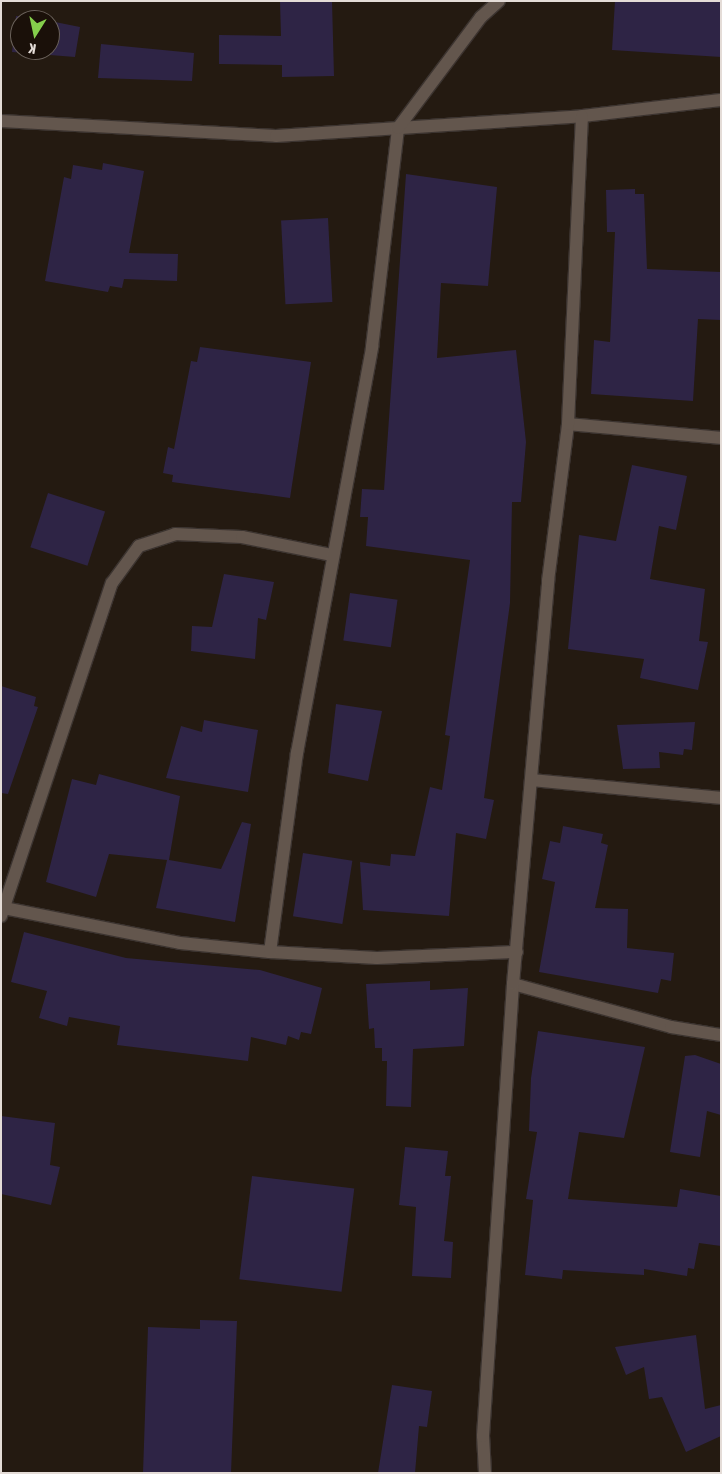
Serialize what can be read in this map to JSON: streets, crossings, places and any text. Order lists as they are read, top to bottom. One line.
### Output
{"north":"bottom"}
